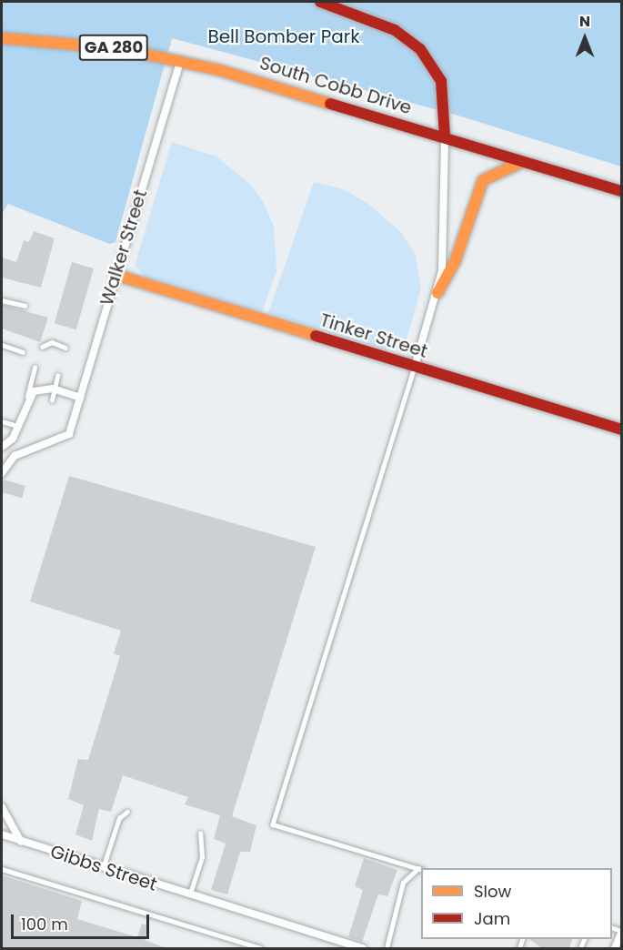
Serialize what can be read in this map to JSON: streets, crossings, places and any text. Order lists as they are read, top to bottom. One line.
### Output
{"streets":{"main road":["GA 280","South Cobb Drive","Tinker Street"],"street":["Walker Street","Gibbs Street"]},"crossings":[["South Cobb Drive","Walker Street"],["Walker Street","Tinker Street"]],"parks":["Bell Bomber Park"],"legend":["Slow","Jam"],"scale_bar":"100 m","north":"top"}
